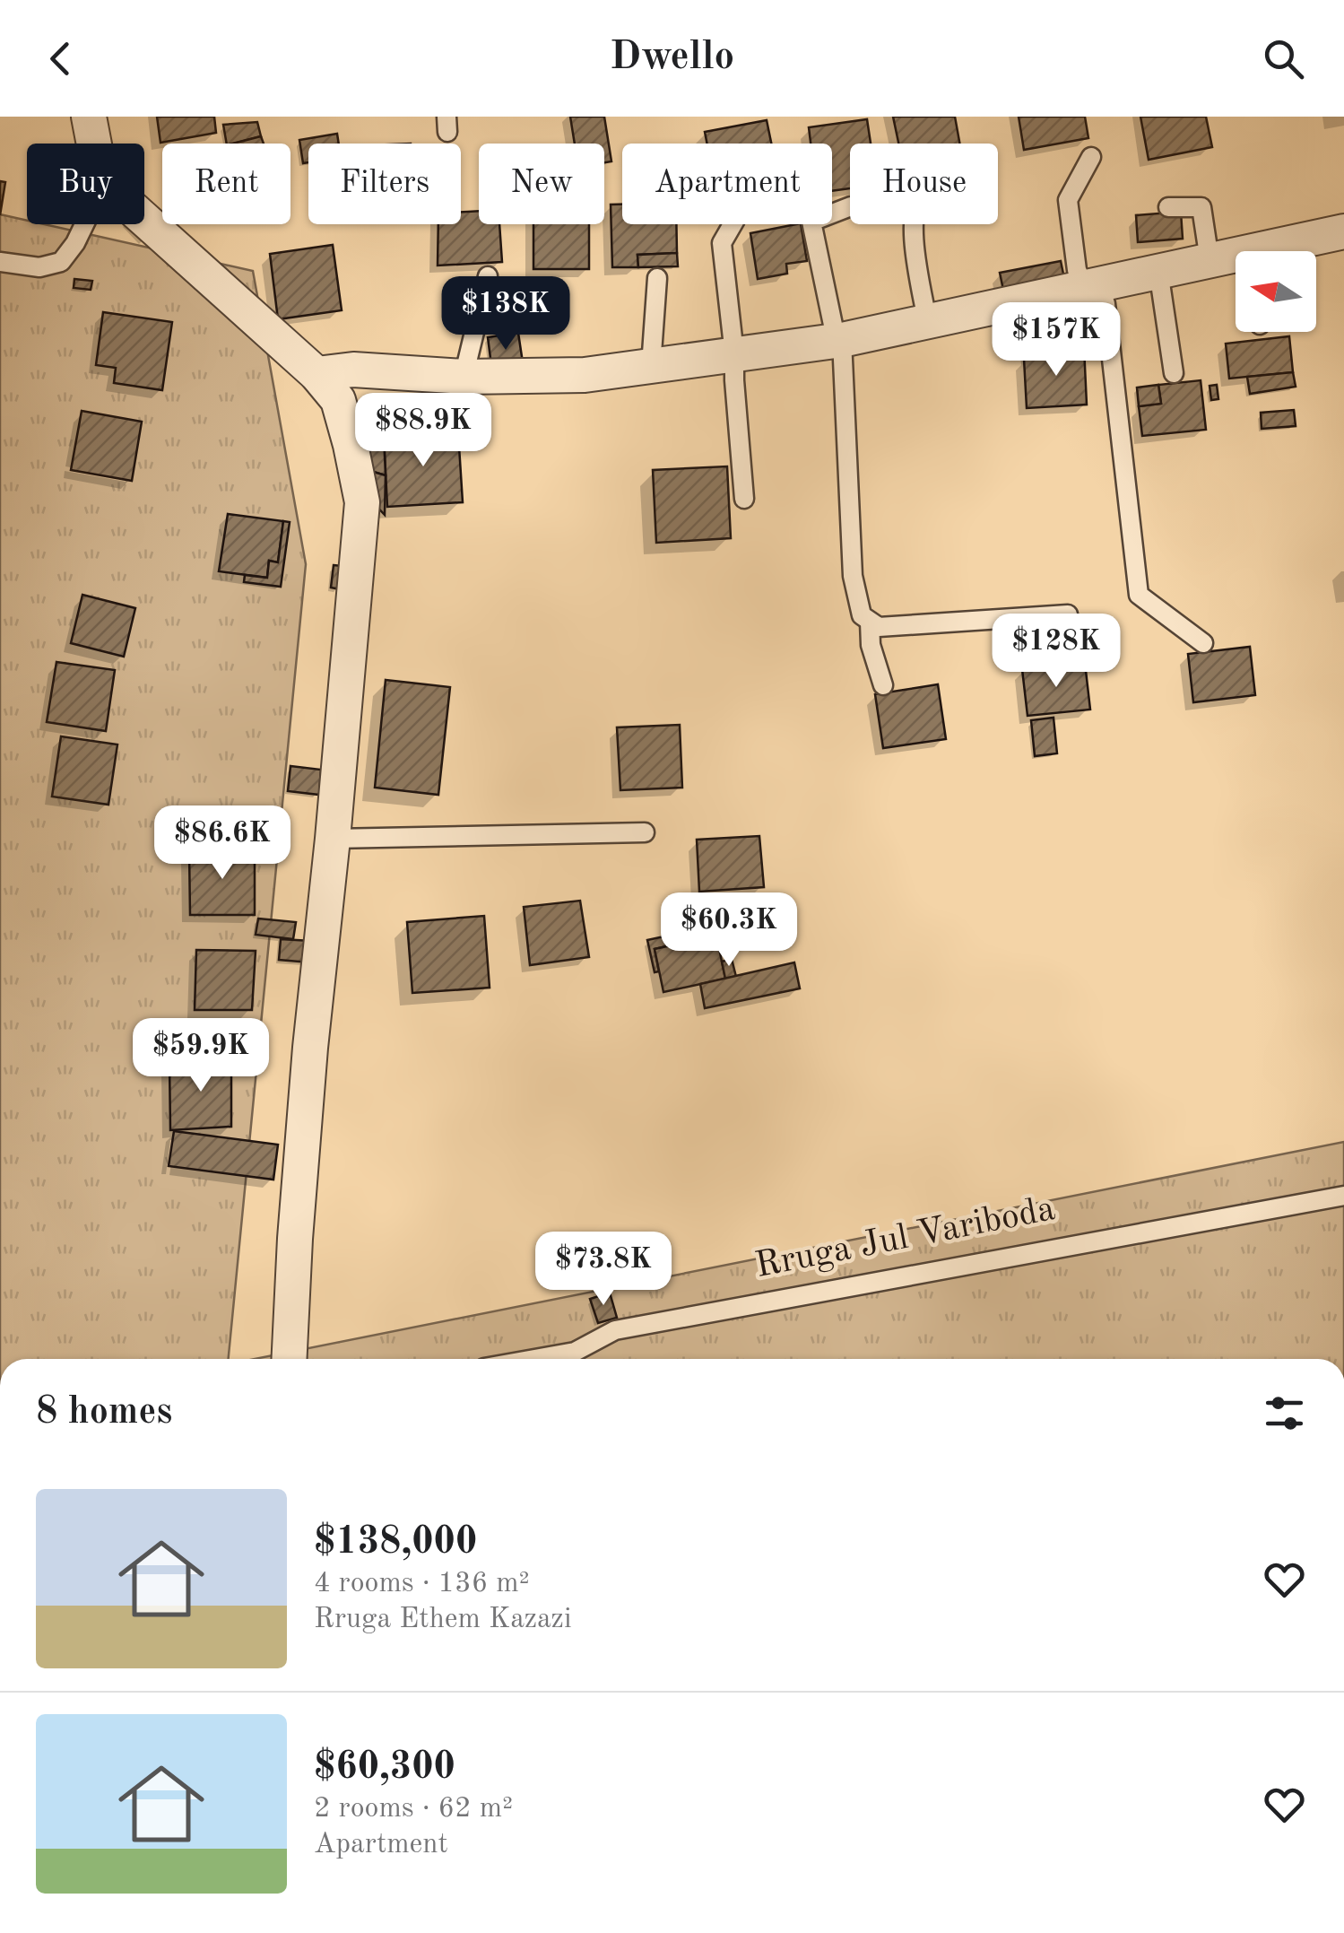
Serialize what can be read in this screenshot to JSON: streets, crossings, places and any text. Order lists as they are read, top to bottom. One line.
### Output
{"streets":{"lane":["Rruga Jul Variboda"]},"north":"left","page":{"header":"Dwello","chip":["Buy","Rent","Filters","New","Apartment","House"],"price":["$138K","$157K","$88.9K","$128K","$86.6K","$60.3K","$59.9K","$73.8K"],"heading":"8 homes","list":[{"name":"$138,000","note":"4 rooms · 136 m² · Rruga Ethem Kazazi"},{"name":"$60,300","note":"2 rooms · 62 m² · Apartment"}]}}
